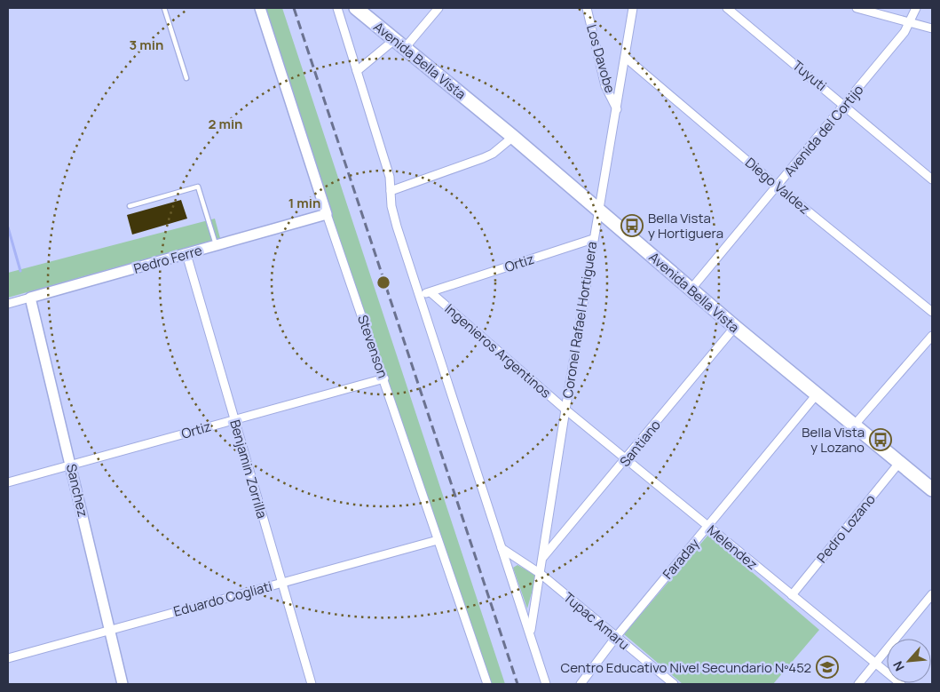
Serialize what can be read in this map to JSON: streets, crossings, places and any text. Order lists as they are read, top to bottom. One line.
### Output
{"streets":{"main road":["Avenida Bella Vista"],"street":["Los Davobe","Tuyuti","Avenida del Cortijo","Diego Valdez","Pedro Ferre","Ortiz","Coronel Rafael Hortiguera","Stevenson","Ingenieros Argentinos","Santiano","Benjamin Zorrilla","Sanchez","Pedro Lozano","Melendez","Faraday","Eduardo Cogliati","Tupac Amaru"]},"crossings":[["Los Davobe","Coronel Rafael Hortiguera"],["Avenida Bella Vista","Avenida del Cortijo"],["Avenida Bella Vista","Coronel Rafael Hortiguera"],["Avenida Bella Vista","Santiano"],["Avenida Bella Vista","Pedro Lozano"],["Avenida Bella Vista","Faraday"],["Tuyuti","Avenida del Cortijo"],["Avenida del Cortijo","Diego Valdez"],["Diego Valdez","Coronel Rafael Hortiguera"],["Pedro Ferre","Stevenson"],["Pedro Ferre","Benjamin Zorrilla"],["Pedro Ferre","Sanchez"],["Ortiz","Coronel Rafael Hortiguera"],["Ortiz","Stevenson"],["Ortiz","Ingenieros Argentinos"],["Ortiz","Benjamin Zorrilla"],["Ortiz","Sanchez"],["Coronel Rafael Hortiguera","Ingenieros Argentinos"],["Coronel Rafael Hortiguera","Santiano"],["Coronel Rafael Hortiguera","Melendez"],["Coronel Rafael Hortiguera","Tupac Amaru"],["Stevenson","Eduardo Cogliati"],["Ingenieros Argentinos","Melendez"],["Santiano","Melendez"],["Benjamin Zorrilla","Eduardo Cogliati"],["Sanchez","Eduardo Cogliati"],["Pedro Lozano","Melendez"],["Melendez","Faraday"],["Faraday","Tupac Amaru"]],"places":{"bus stop":["Bella Vista y Hortiguera","Bella Vista y Lozano"],"school or university":["Centro Educativo Nivel Secundario Nº452"]},"north":"bottom left","rings":["3 min","2 min","1 min"]}
